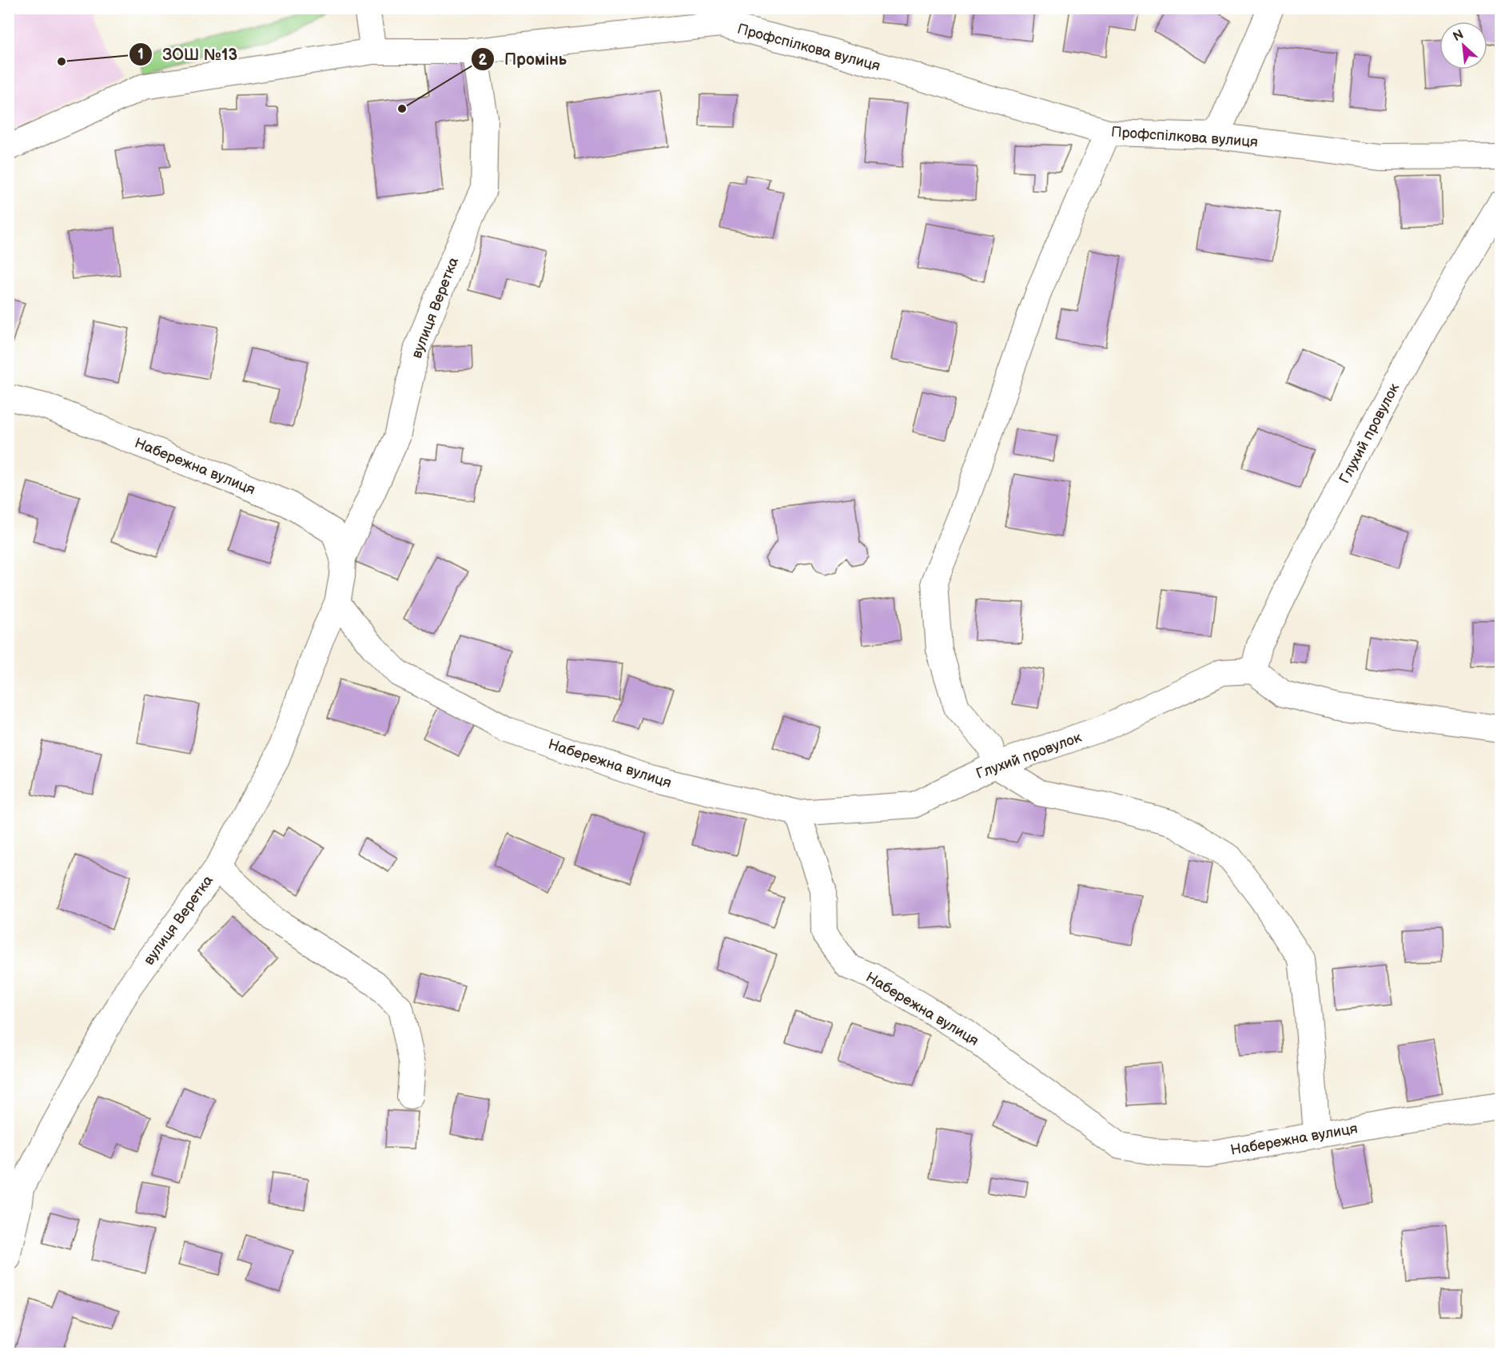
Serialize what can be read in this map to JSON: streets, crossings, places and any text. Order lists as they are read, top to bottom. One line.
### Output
{"streets":{"street":["Профспілкова вулиця","вулиця Веретка","Глухий провулок","Набережна вулиця"]},"crossings":[["Профспілкова вулиця","вулиця Веретка"],["вулиця Веретка","Набережна вулиця"],["Глухий провулок","Набережна вулиця"]],"places":["ЗОШ №13","Промінь"],"north":"top left"}
